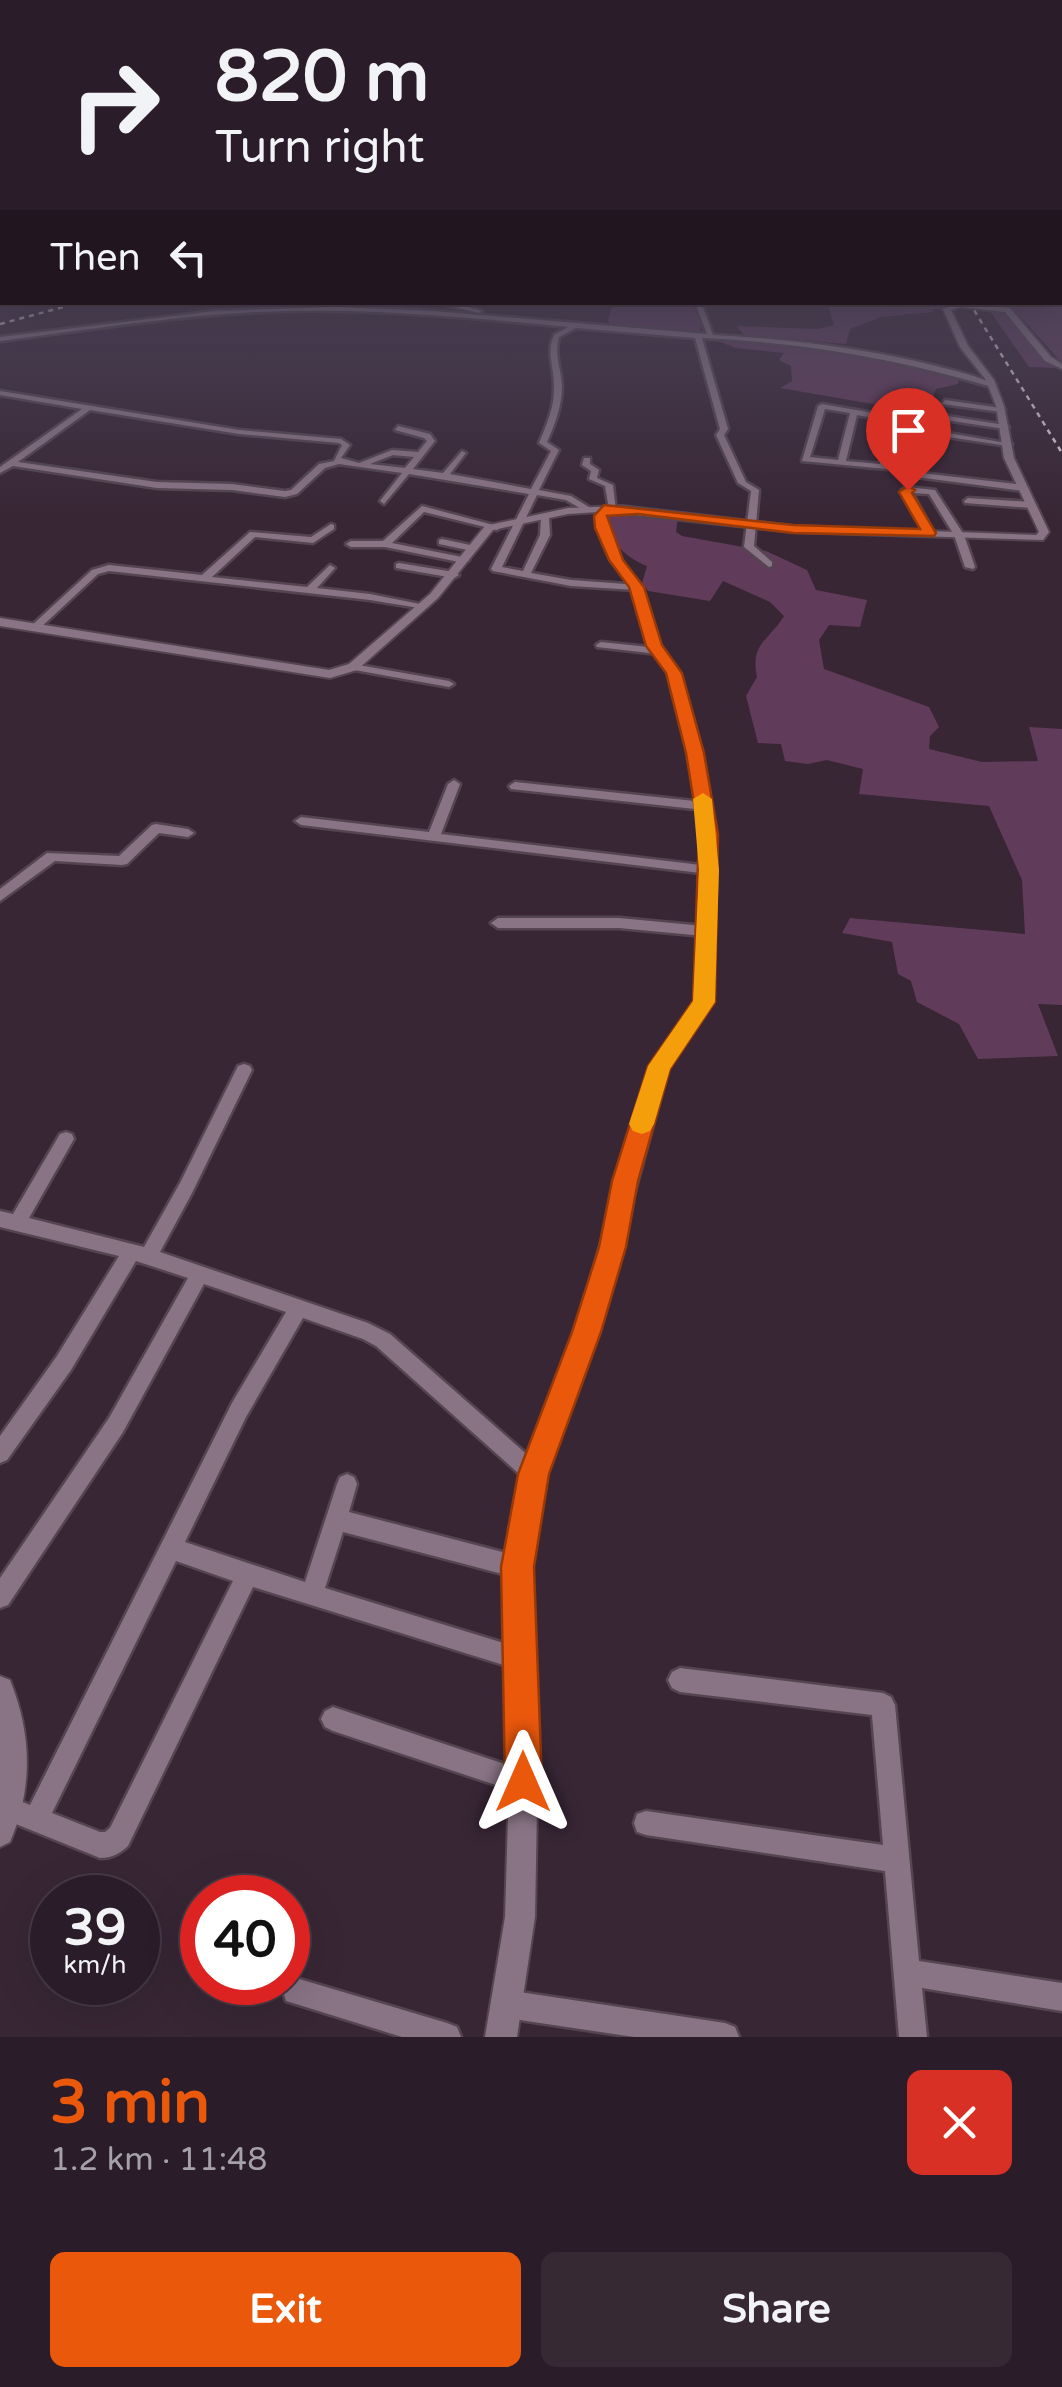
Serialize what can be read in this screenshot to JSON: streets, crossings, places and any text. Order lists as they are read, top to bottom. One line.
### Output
{"page":{"turn":["820 m","Turn right"],"then":"Then","speed":"39 km/h","limit":"40","heading":["3 min","1.2 km · 11:48"],"buttons":["Exit","Share"]}}
